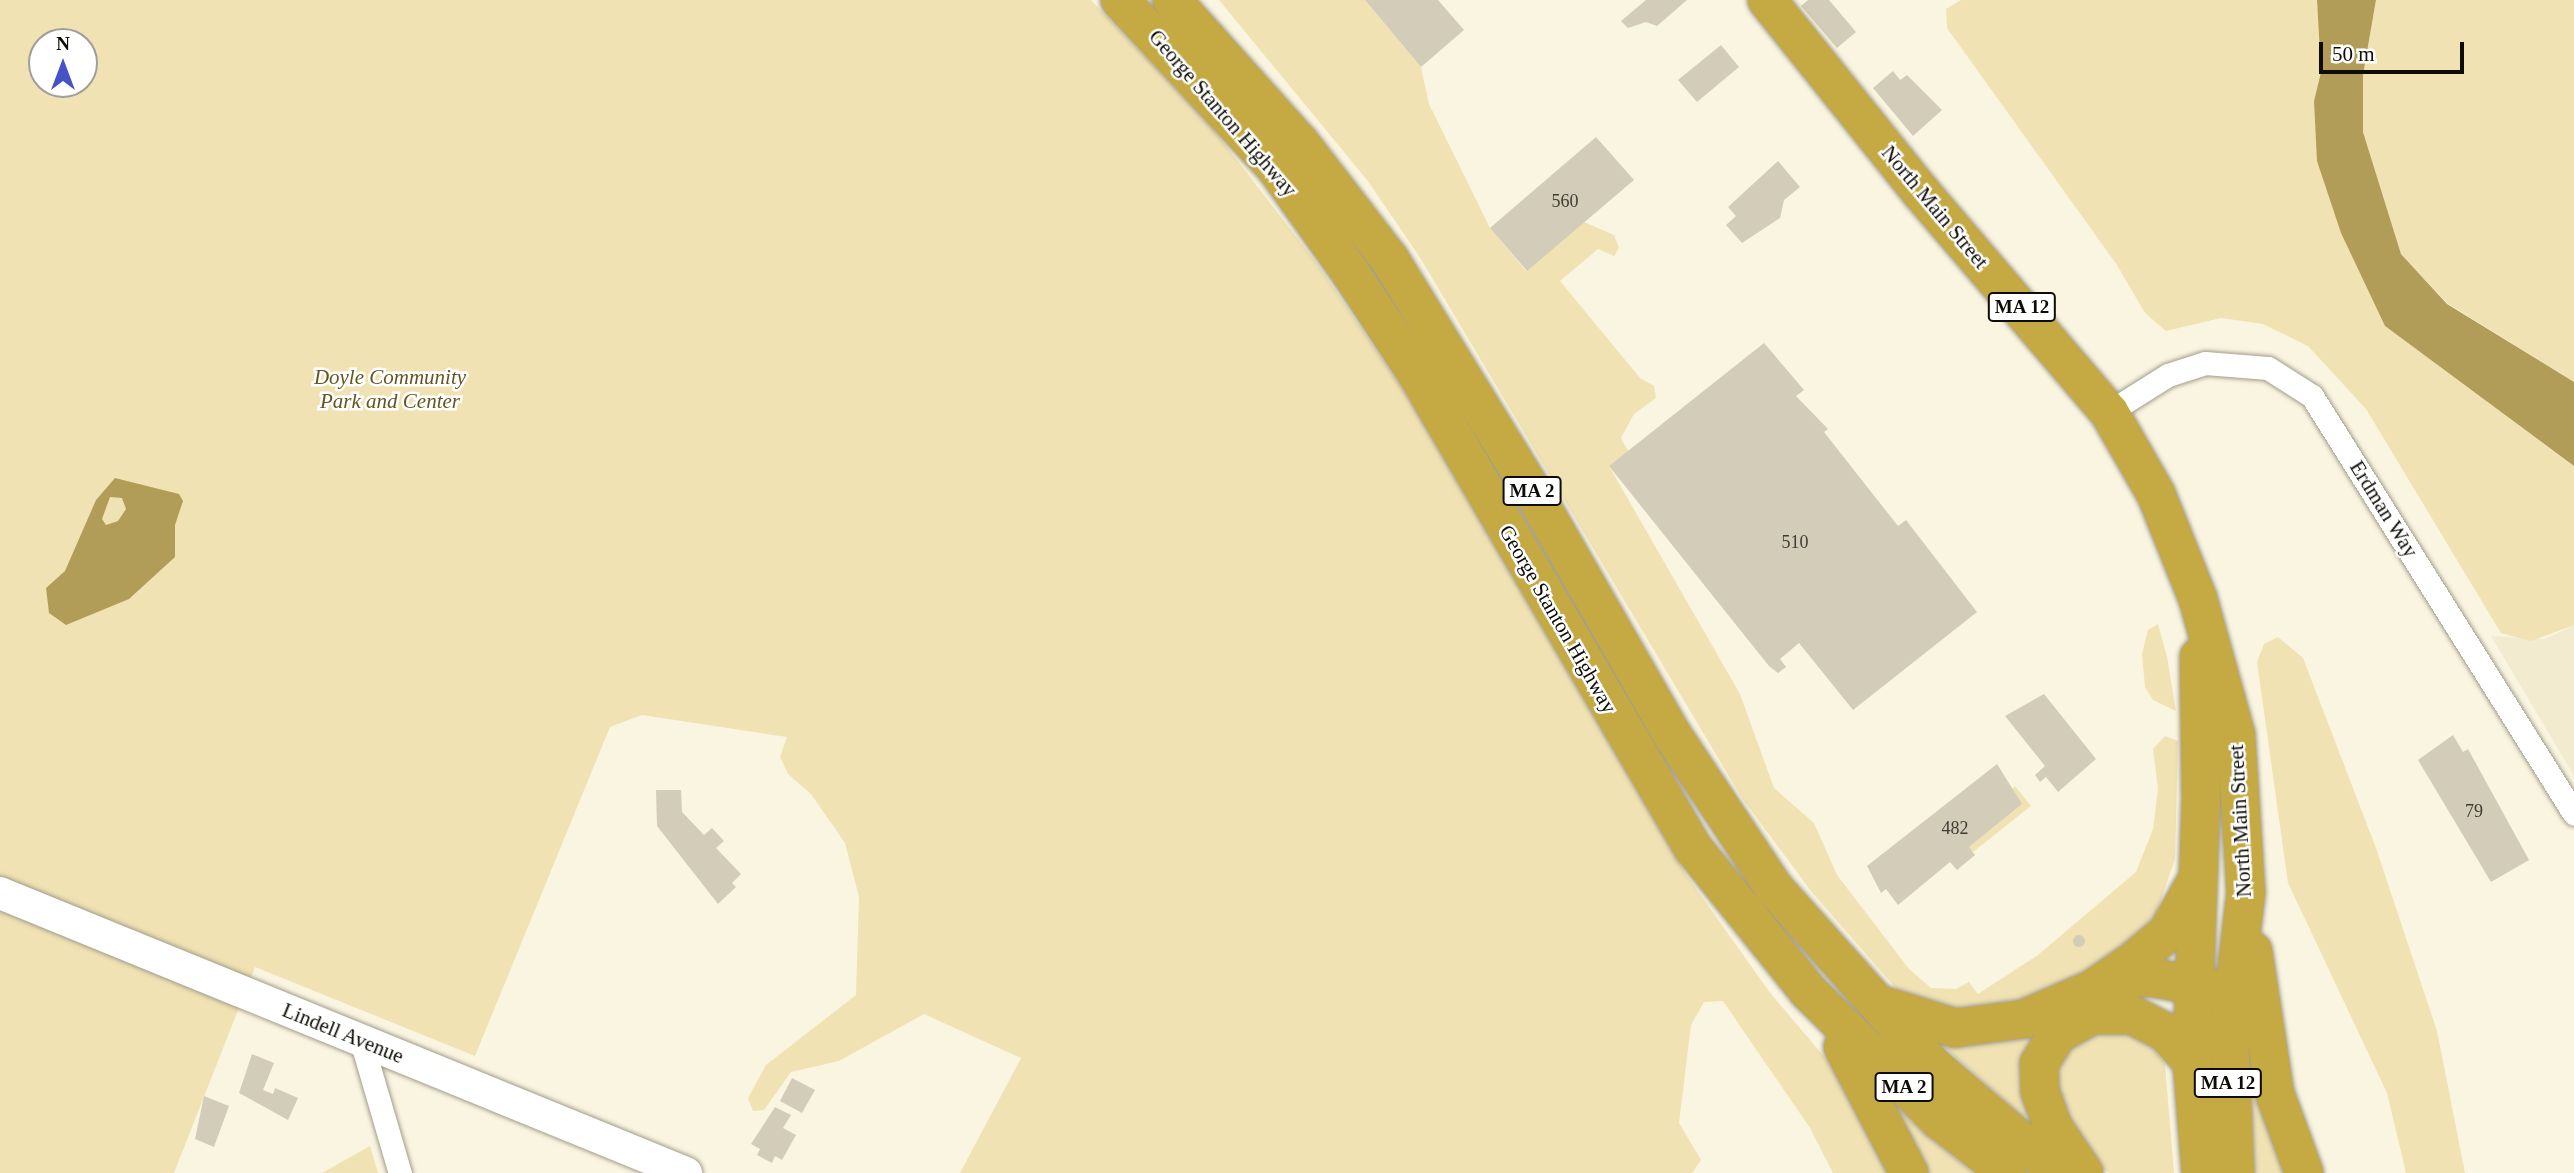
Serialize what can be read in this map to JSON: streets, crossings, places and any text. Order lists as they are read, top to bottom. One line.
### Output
{"streets":{"highway":["George Stanton Highway","North Main Street","MA 12","MA 2"],"street":["Erdman Way","Lindell Avenue"]},"crossings":[["North Main Street","Erdman Way"]],"parks":["Doyle Community Park and Center"],"house_numbers":["560","510","79","482"],"scale_bar":"50 m","north":"top"}
